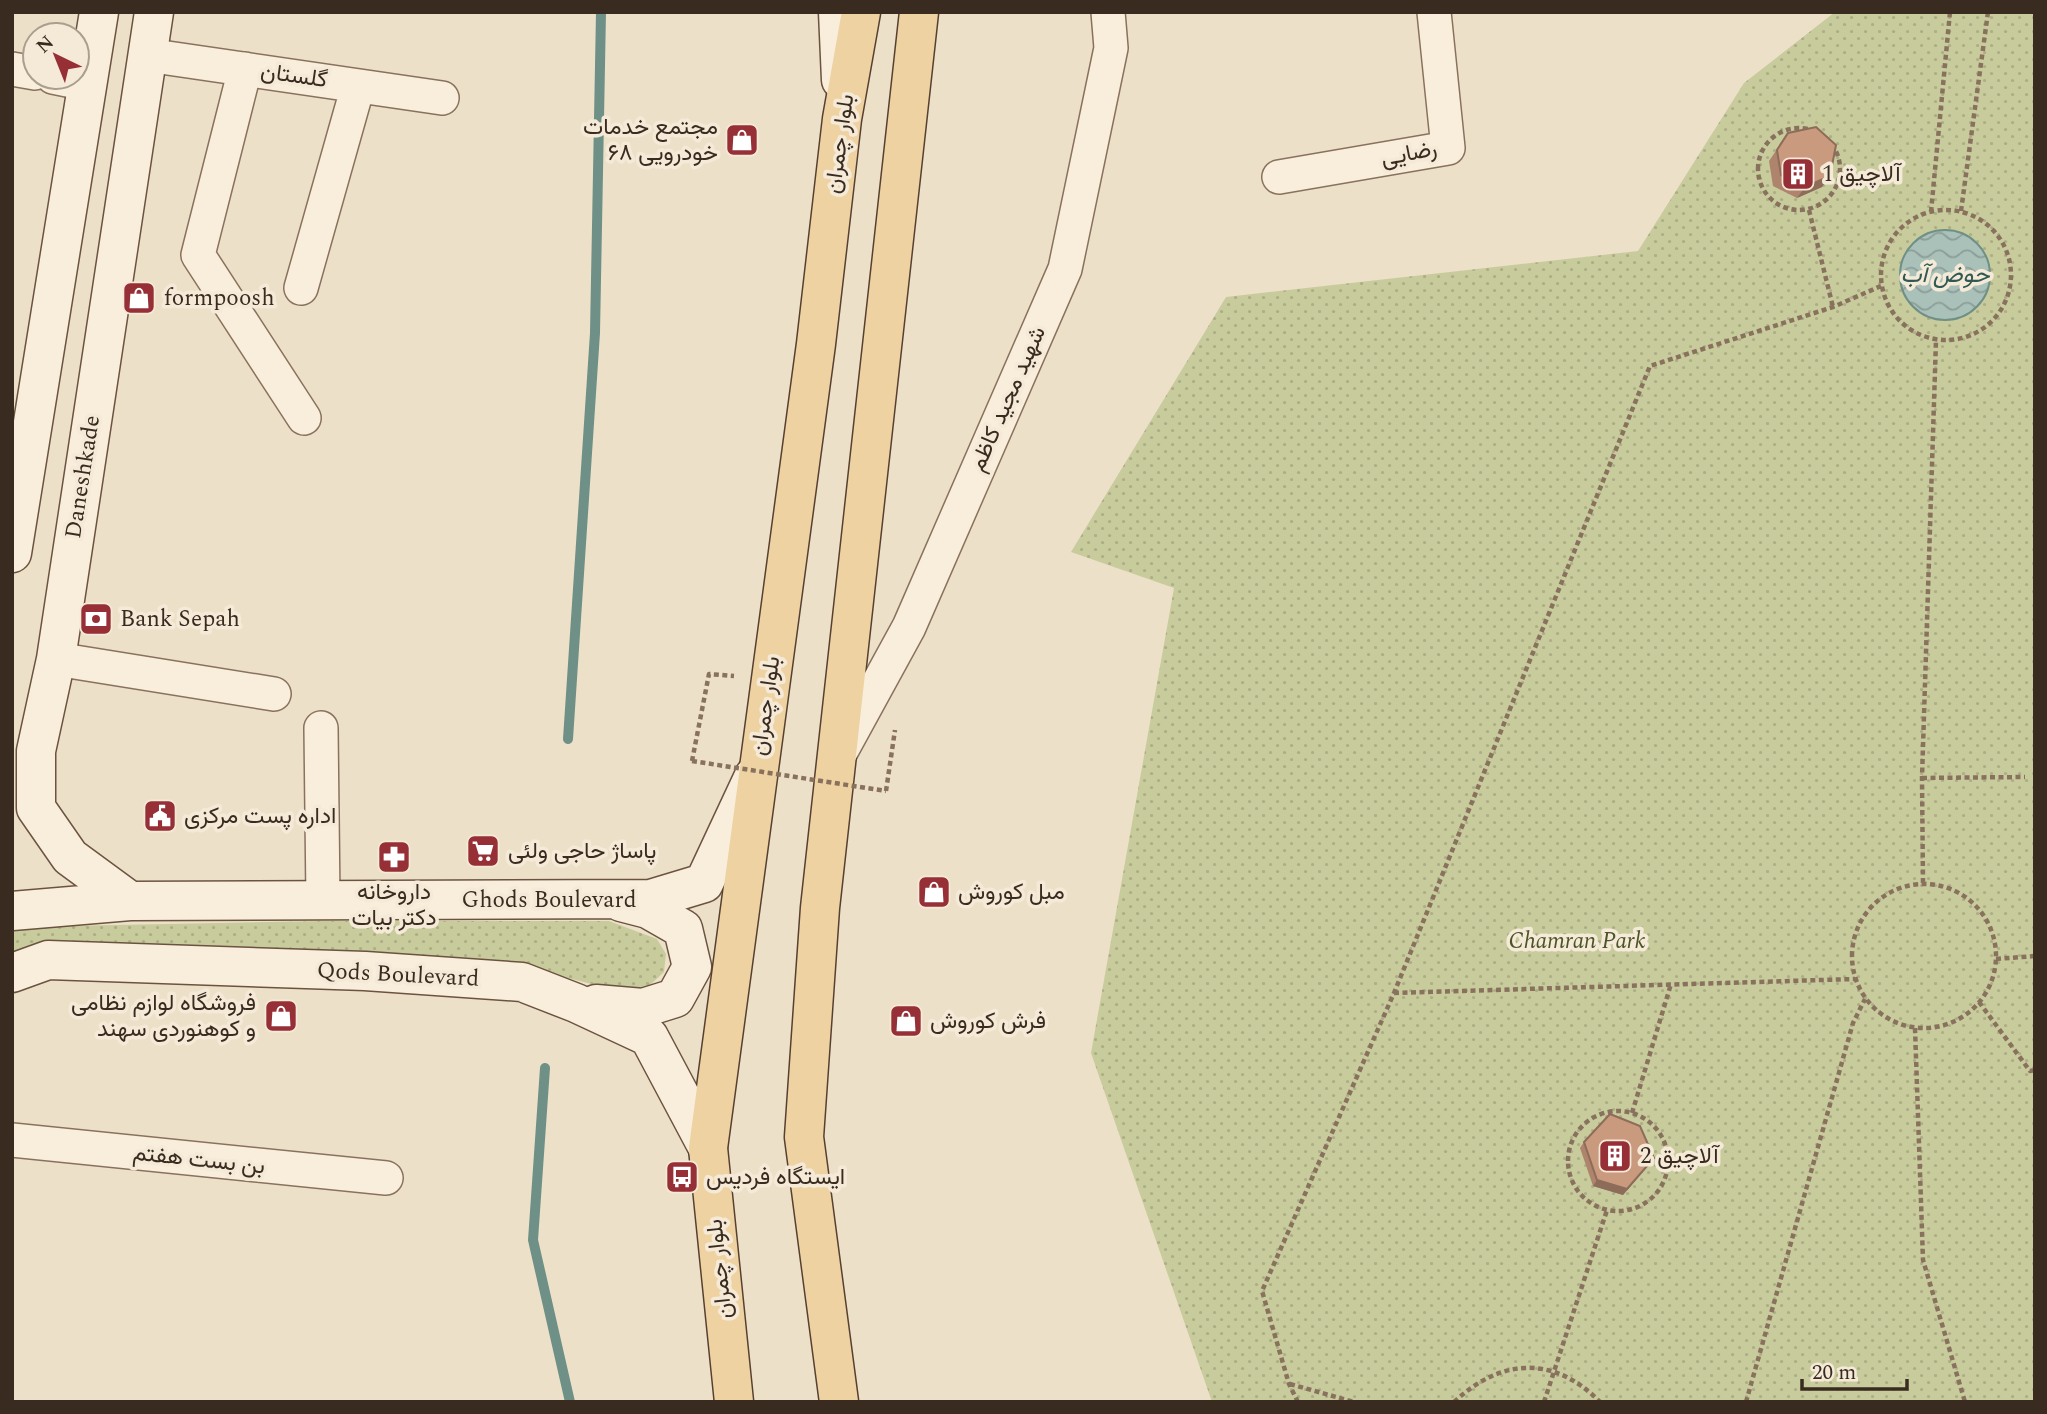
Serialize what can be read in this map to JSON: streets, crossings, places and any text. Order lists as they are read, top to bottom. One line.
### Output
{"streets":{"main road":["بلوار چمران","Daneshkade","Ghods Boulevard","Qods Boulevard"],"street":["گلستان","رضایی","شهید مجید کاظم","بن بست هفتم"]},"crossings":[["گلستان","Daneshkade"],["بلوار چمران","Ghods Boulevard"],["بلوار چمران","Qods Boulevard"],["Daneshkade","Ghods Boulevard"]],"water":["حوض آب"],"parks":["Chamran Park"],"places":{"shop":["مجتمع خدمات خودرویی ۶۸","formpoosh","مبل کوروش","فروشگاه لوازم نظامی و کوهنوردی سهند","فرش کوروش"],"building":["آلاچیق 1","آلاچیق 2"],"bank":["Bank Sepah"],"public building":["اداره پست مرکزی"],"supermarket":["پاساژ حاجی ولئی"],"pharmacy":["داروخانه دکتر بیات"],"bus stop":["ایستگاه فردیس"]},"scale_bar":"20 m","north":"top left"}
